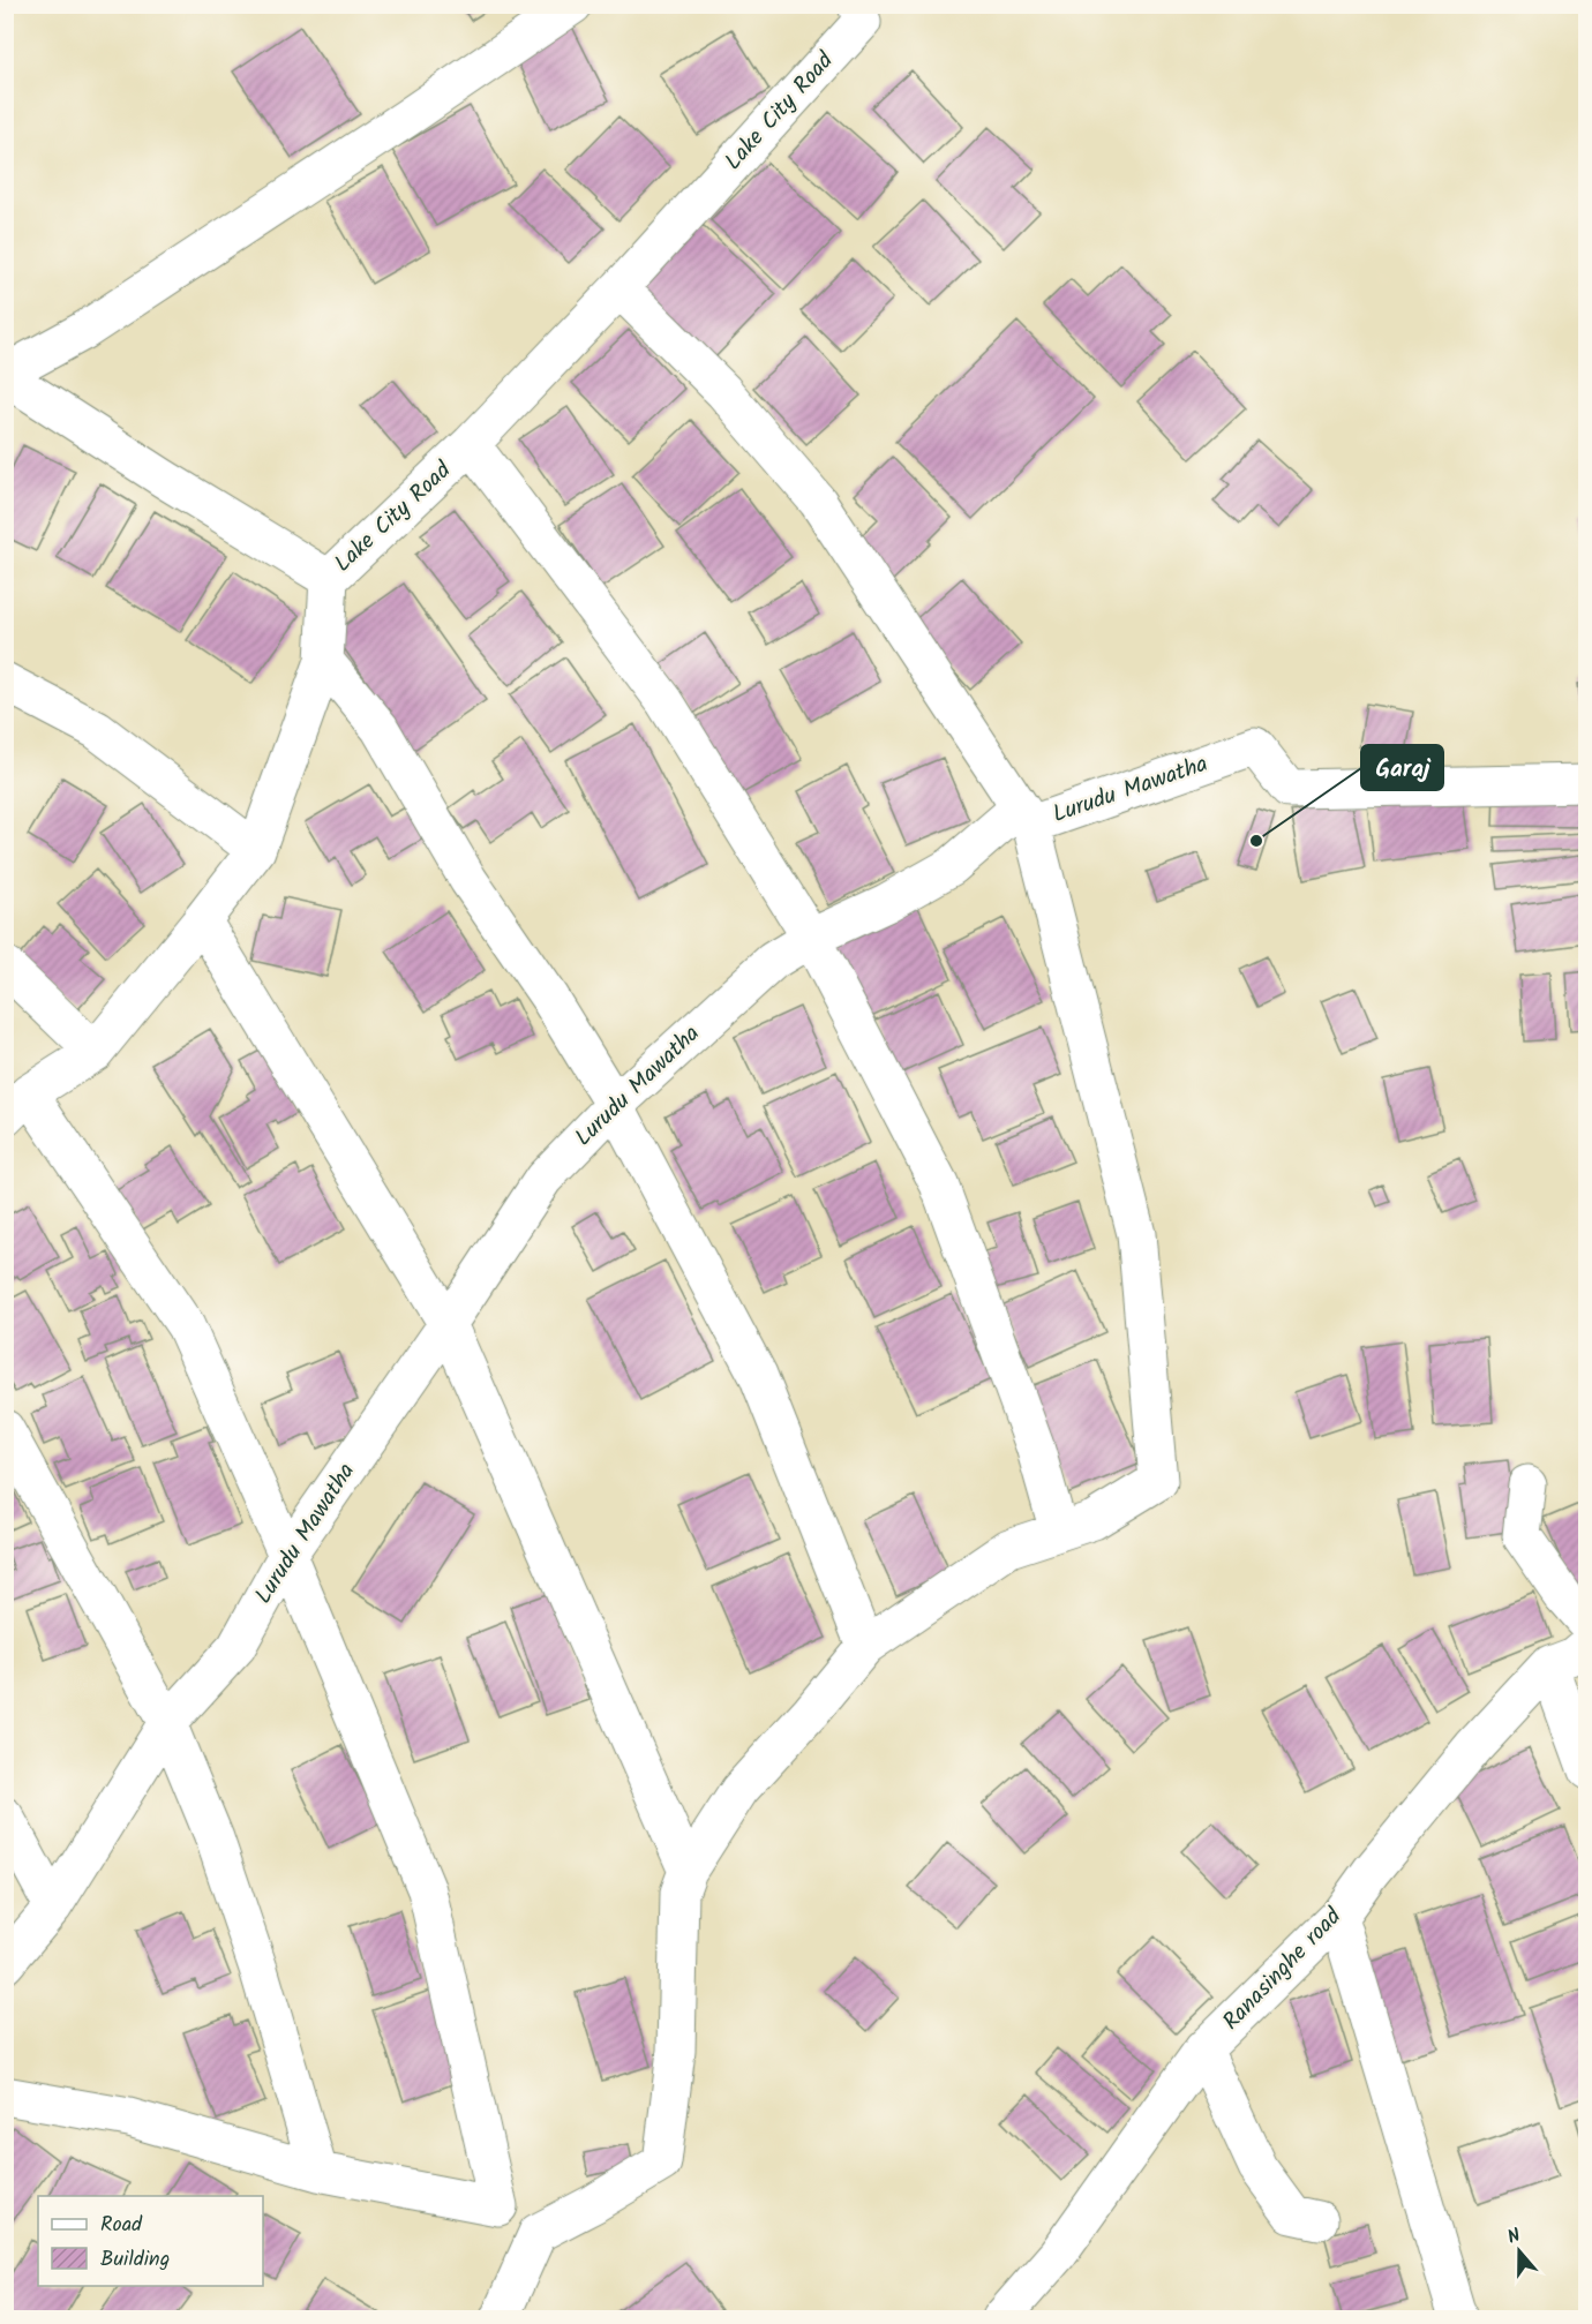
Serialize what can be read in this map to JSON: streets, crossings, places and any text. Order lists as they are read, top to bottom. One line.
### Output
{"streets":{"street":["Lake City Road","Lurudu Mawatha","Ranasinghe road"]},"places":["Garaj"],"legend":["Road","Building"],"north":"top"}
